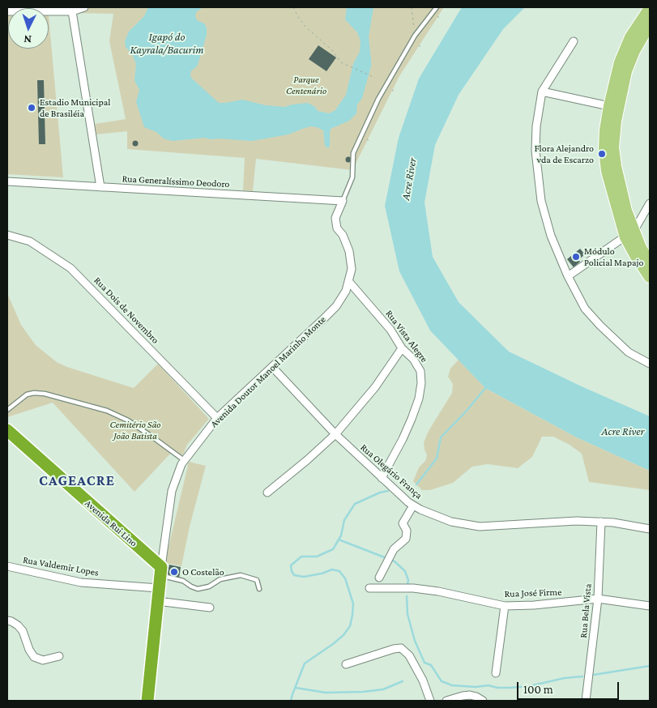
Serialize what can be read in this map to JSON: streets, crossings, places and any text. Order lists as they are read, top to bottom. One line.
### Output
{"streets":{"highway":["Avenida Doutor Manoel Marinho Monte","Avenida Rui Lino"],"street":["Rua Generalíssimo Deodoro","Rua Dois de Novembro","Rua Vista Alegre","Rua Olegário França","Rua Valdemir Lopes","Rua José Firme","Rua Bela Vista"]},"crossings":[["Rua Generalíssimo Deodoro","Avenida Doutor Manoel Marinho Monte"],["Rua Dois de Novembro","Avenida Doutor Manoel Marinho Monte"],["Rua Vista Alegre","Avenida Doutor Manoel Marinho Monte"],["Rua Vista Alegre","Rua Olegário França"],["Avenida Doutor Manoel Marinho Monte","Rua Olegário França"],["Avenida Doutor Manoel Marinho Monte","Avenida Rui Lino"],["Avenida Doutor Manoel Marinho Monte","Rua Valdemir Lopes"],["Rua Olegário França","Rua Bela Vista"],["Rua José Firme","Rua Bela Vista"]],"districts":["CAGEACRE"],"water":["Igapó do Kayrala/Bacurim","Acre River"],"parks":["Parque Centenário","Cemitério São João Batista"],"places":["Estadio Municipal de Brasiléia","Flora Alejandro vda de Escarzo","Módulo Policial Mapajo","O Costelão"],"scale_bar":"100 m","north":"bottom"}
